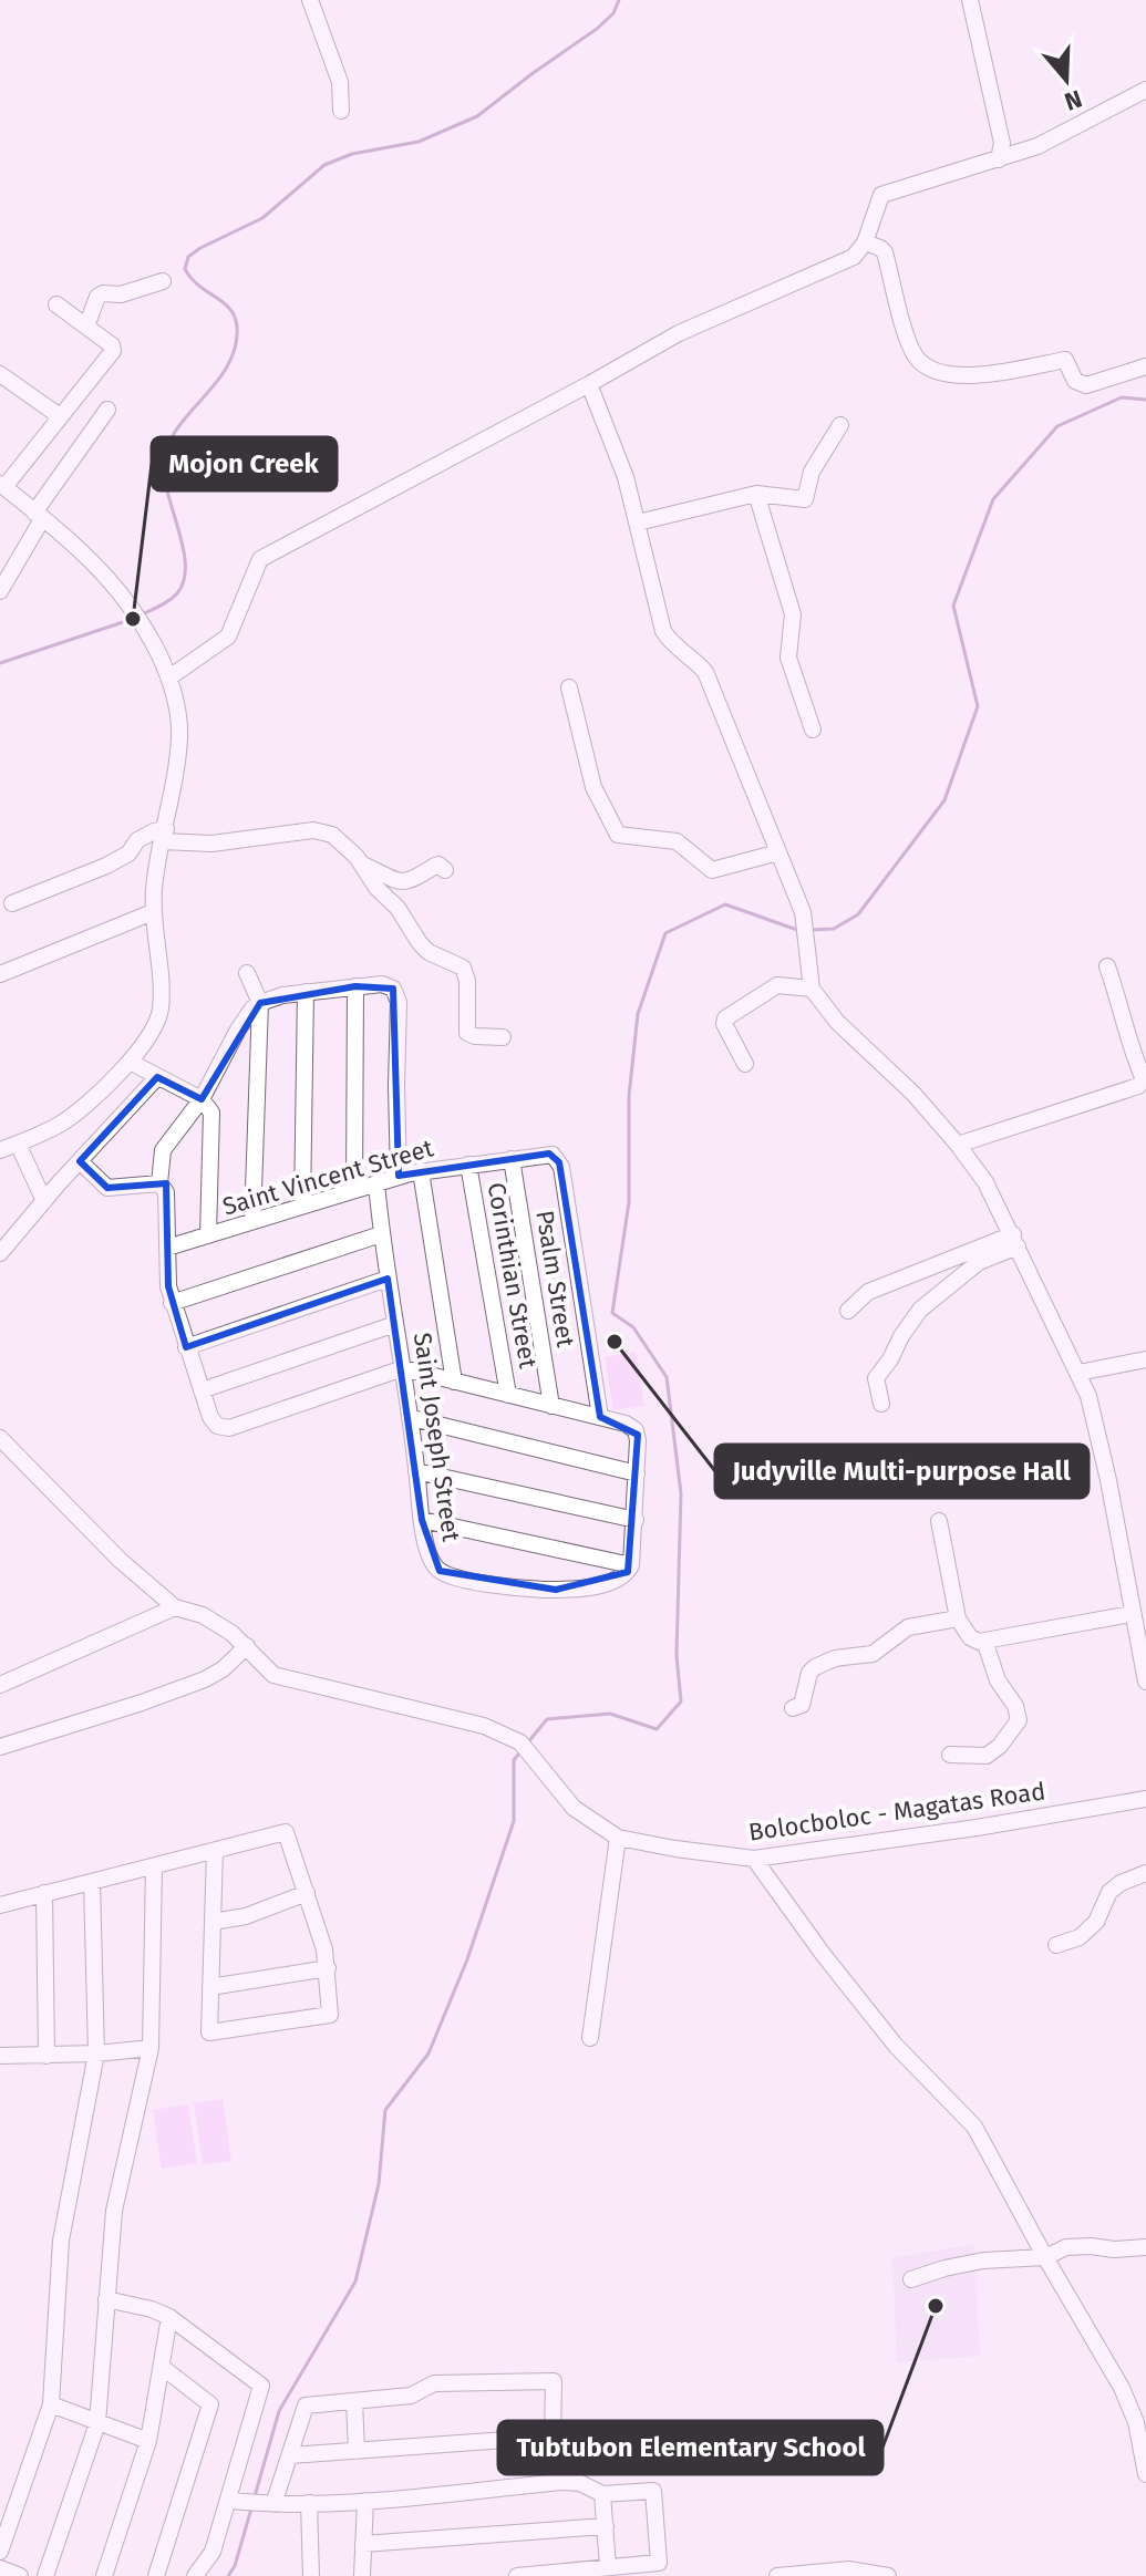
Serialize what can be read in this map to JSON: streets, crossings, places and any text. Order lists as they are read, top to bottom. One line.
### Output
{"streets":{"street":["Saint Vincent Street","Corinthian Street","Psalm Street","Saint Joseph Street","Bolocboloc - Magatas Road"]},"crossings":[["Saint Vincent Street","Corinthian Street"],["Saint Vincent Street","Psalm Street"],["Saint Vincent Street","Saint Joseph Street"]],"places":["Mojon Creek","Judyville Multi-purpose Hall","Tubtubon Elementary School"],"north":"bottom"}
